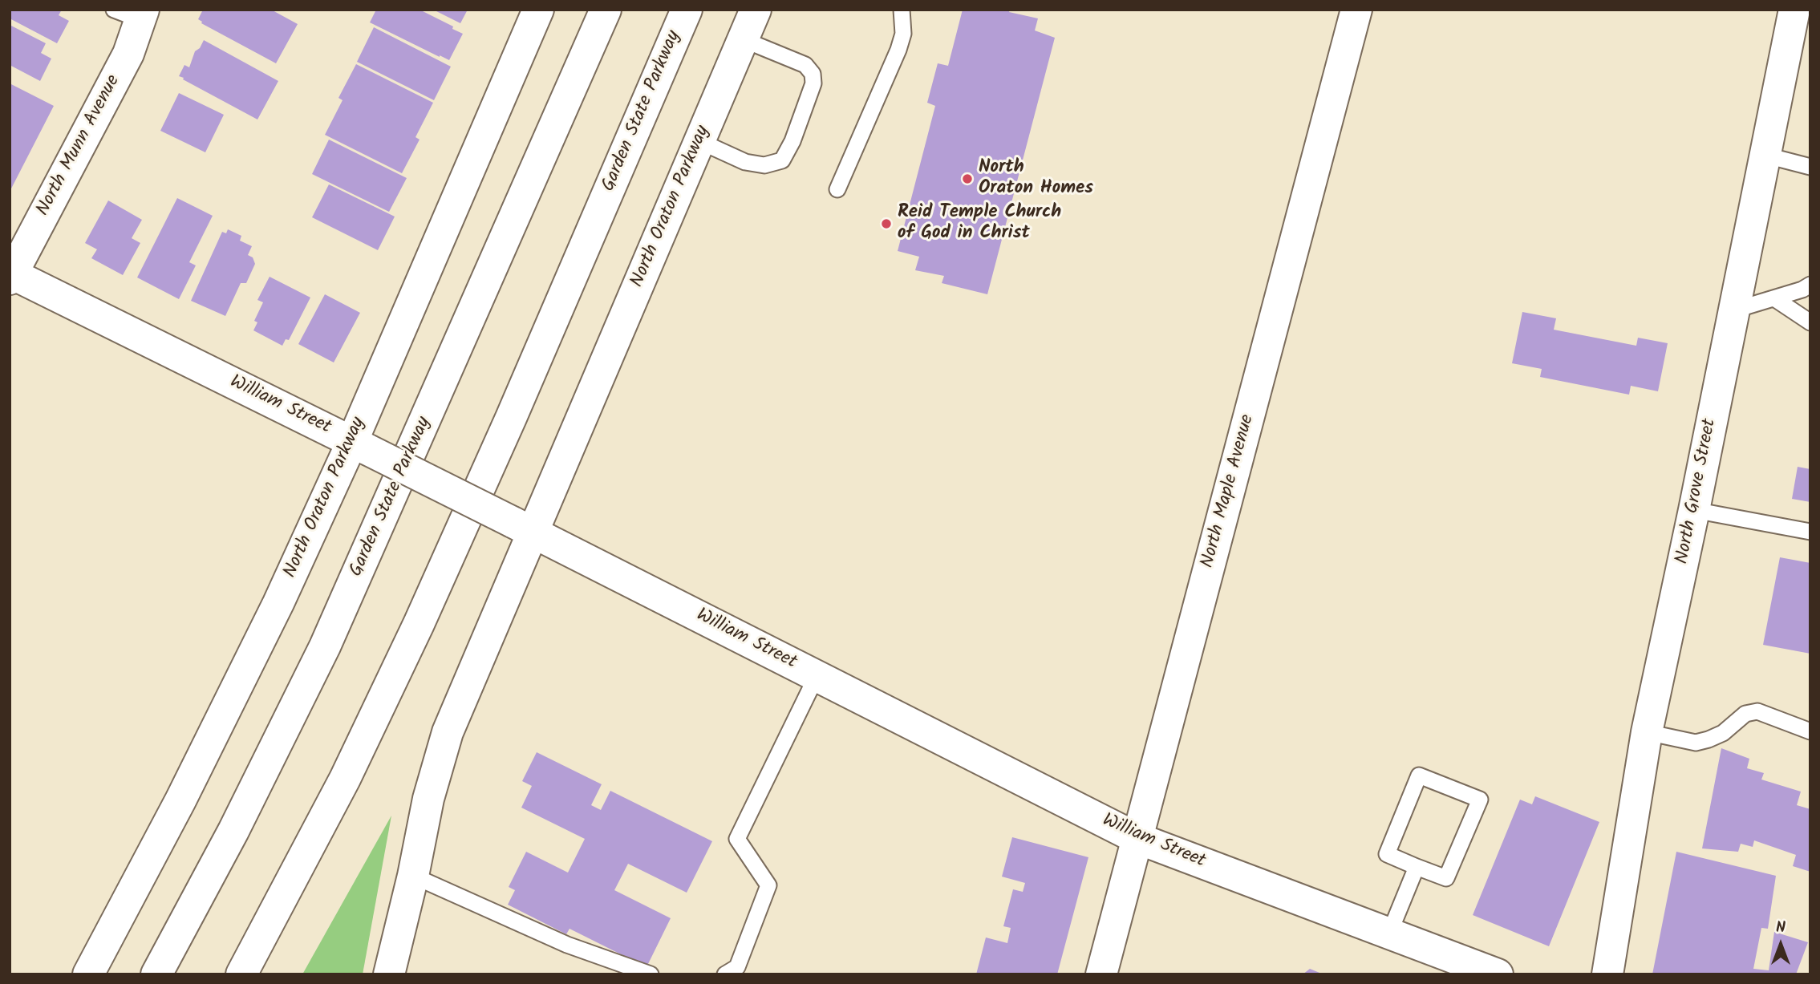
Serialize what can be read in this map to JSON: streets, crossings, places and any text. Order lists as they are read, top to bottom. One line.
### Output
{"streets":{"main road":["Garden State Parkway","North Munn Avenue","North Oraton Parkway","William Street","North Maple Avenue","North Grove Street"]},"crossings":[["North Munn Avenue","William Street"],["North Oraton Parkway","William Street"],["William Street","North Maple Avenue"]],"places":["North Oraton Homes","Reid Temple Church of God in Christ"],"north":"top"}
